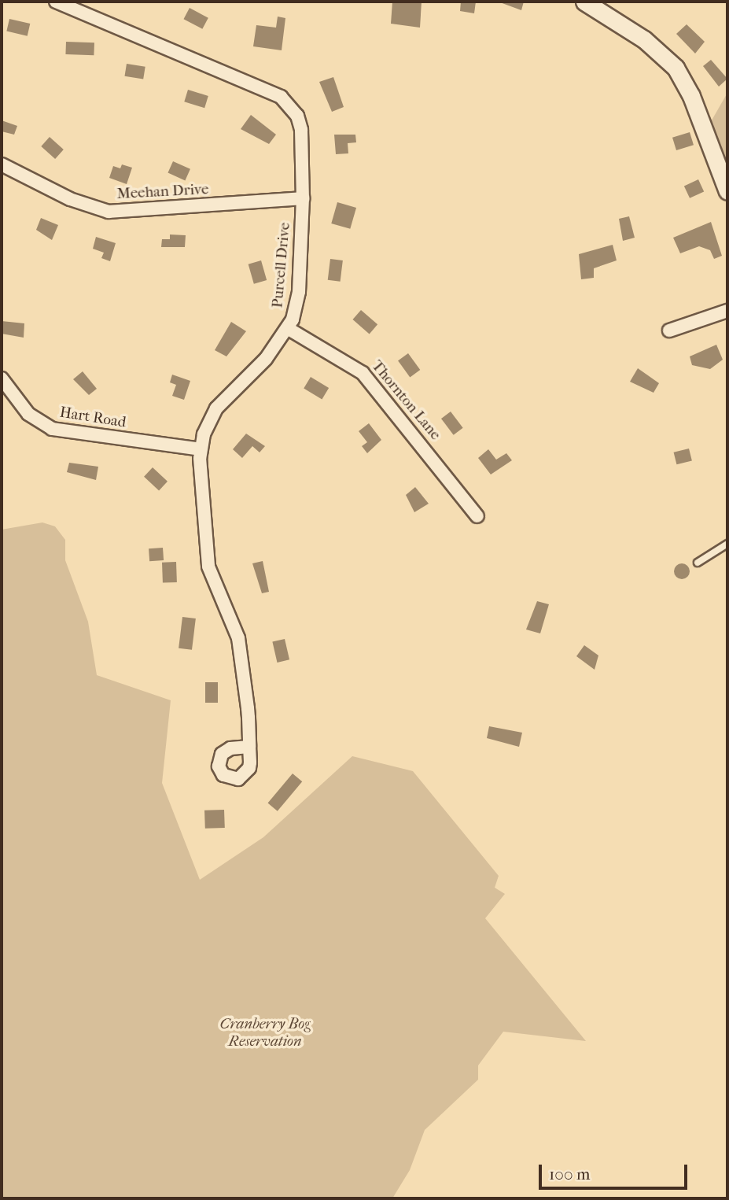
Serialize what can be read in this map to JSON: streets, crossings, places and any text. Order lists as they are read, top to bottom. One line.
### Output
{"streets":{"street":["Meehan Drive","Purcell Drive","Thornton Lane","Hart Road"]},"crossings":[["Meehan Drive","Purcell Drive"],["Purcell Drive","Thornton Lane"],["Purcell Drive","Hart Road"]],"parks":["Cranberry Bog Reservation"],"scale_bar":"100 m"}
